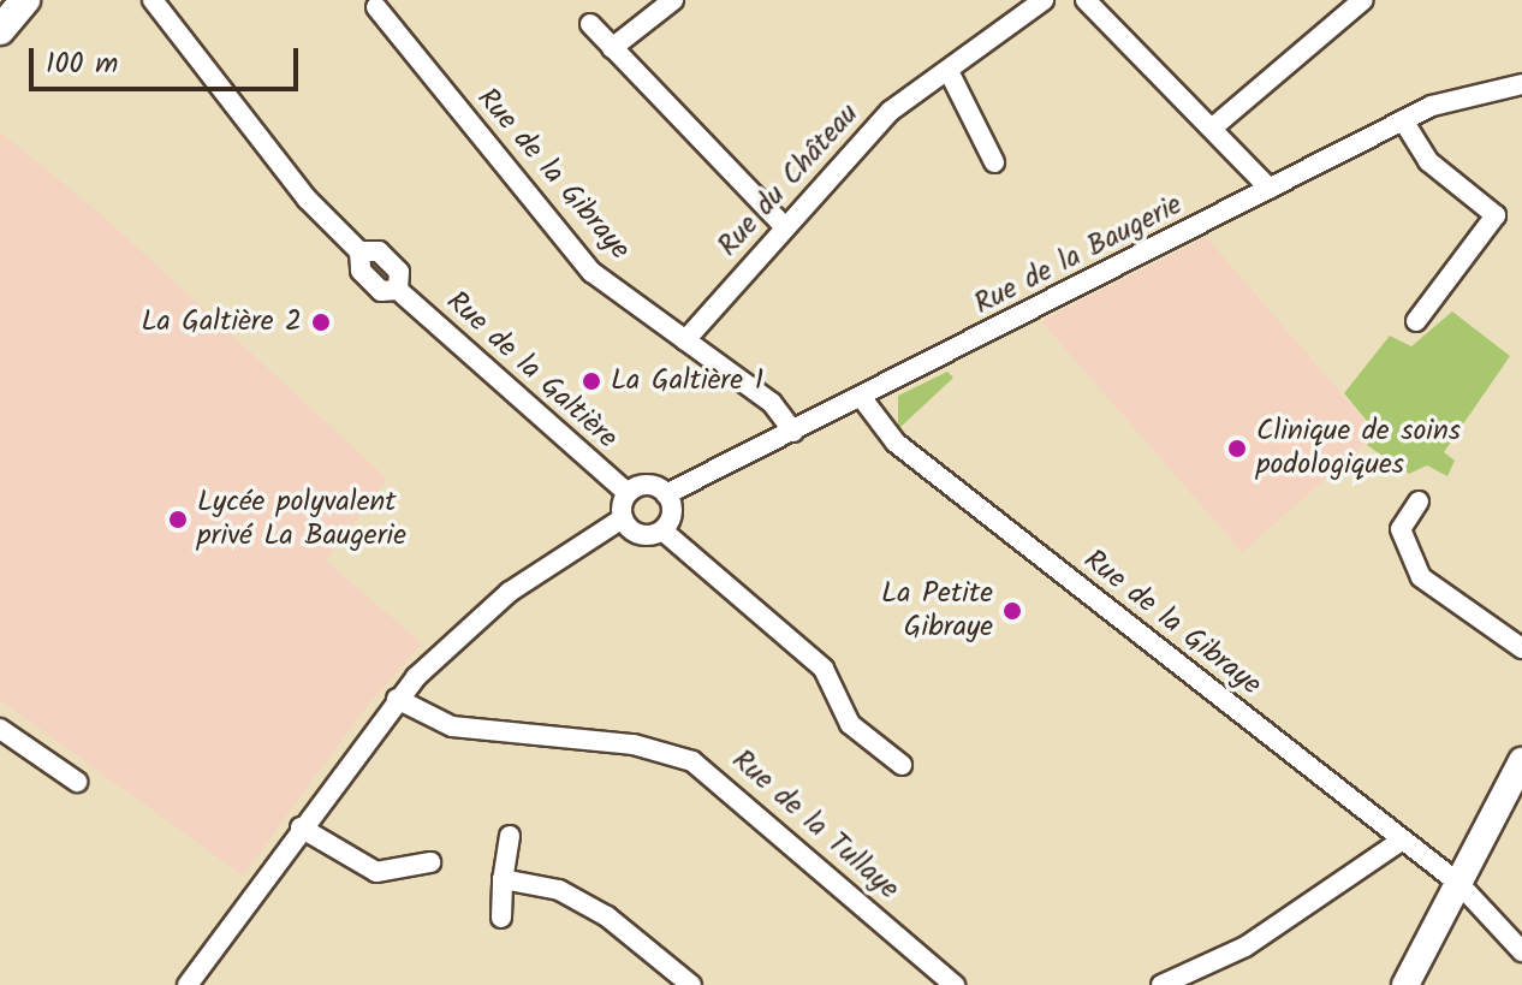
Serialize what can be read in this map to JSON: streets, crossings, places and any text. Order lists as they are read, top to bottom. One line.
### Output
{"streets":{"street":["Rue de la Gibraye","Rue du Château","Rue de la Baugerie","Rue de la Galtière","Rue de la Tullaye"]},"crossings":[["Rue de la Gibraye","Rue du Château"],["Rue de la Gibraye","Rue de la Baugerie"],["Rue de la Baugerie","Rue de la Galtière"]],"places":["La Galtière 2","La Galtière 1","Clinique de soins podologiques","Lycée polyvalent privé La Baugerie","La Petite Gibraye"],"scale_bar":"100 m"}
